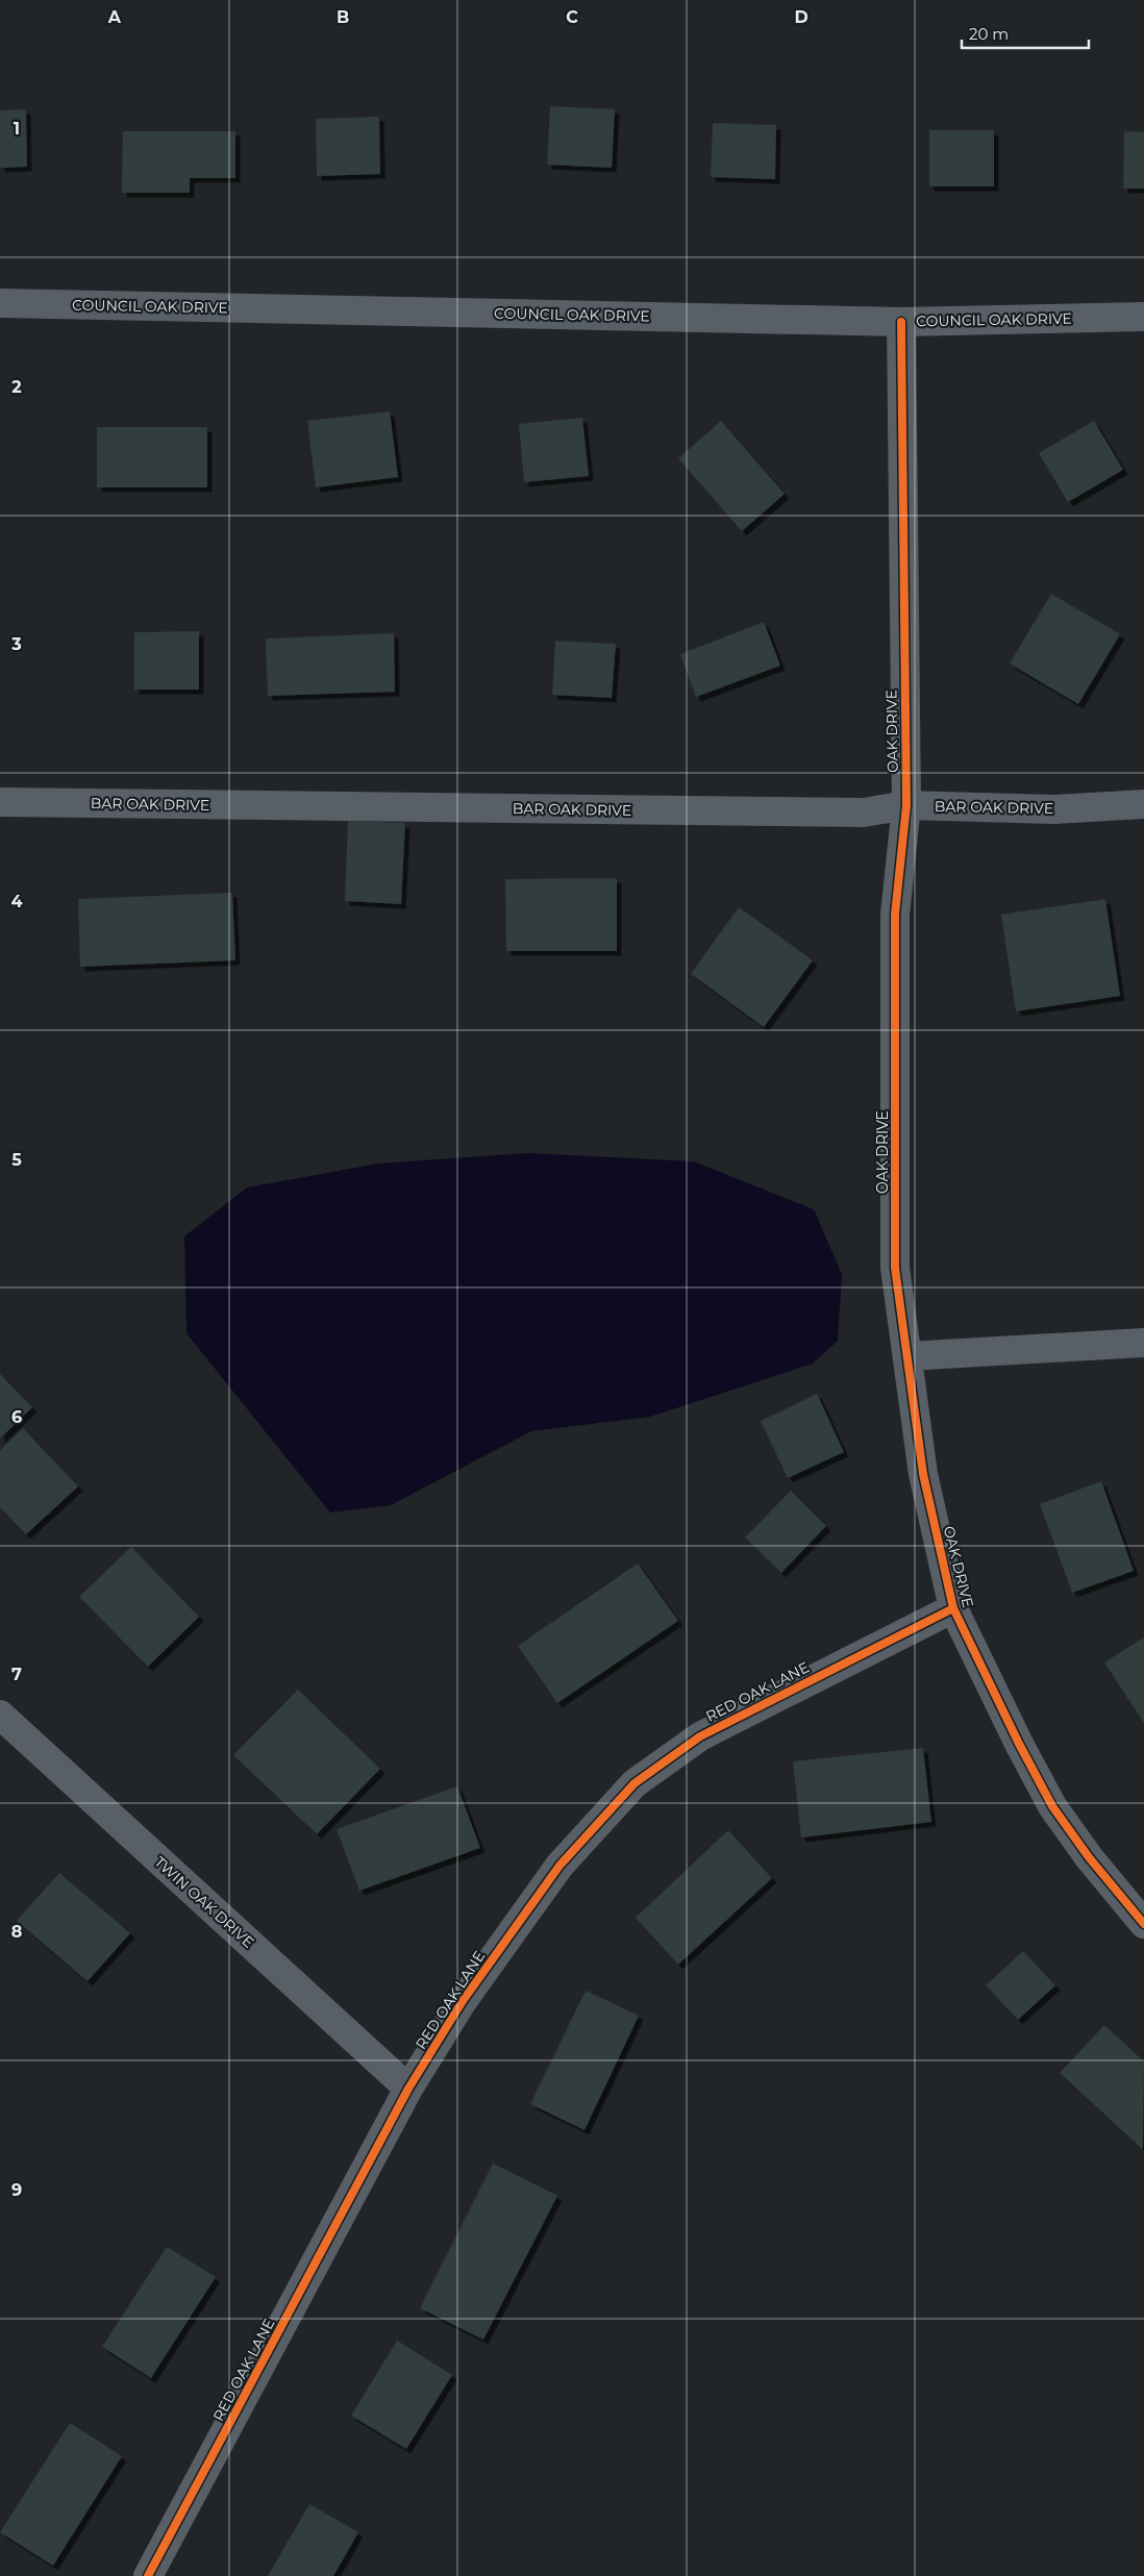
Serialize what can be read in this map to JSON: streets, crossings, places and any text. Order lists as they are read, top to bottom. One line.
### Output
{"streets":{"street":["COUNCIL OAK DRIVE","OAK DRIVE","BAR OAK DRIVE","RED OAK LANE","TWIN OAK DRIVE"]},"crossings":[["COUNCIL OAK DRIVE","OAK DRIVE"],["OAK DRIVE","BAR OAK DRIVE"],["OAK DRIVE","RED OAK LANE"],["RED OAK LANE","TWIN OAK DRIVE"]],"scale_bar":"20 m","grid":{"columns":["A","B","C","D"],"rows":["1","2","3","4","5","6","7","8","9"]}}
